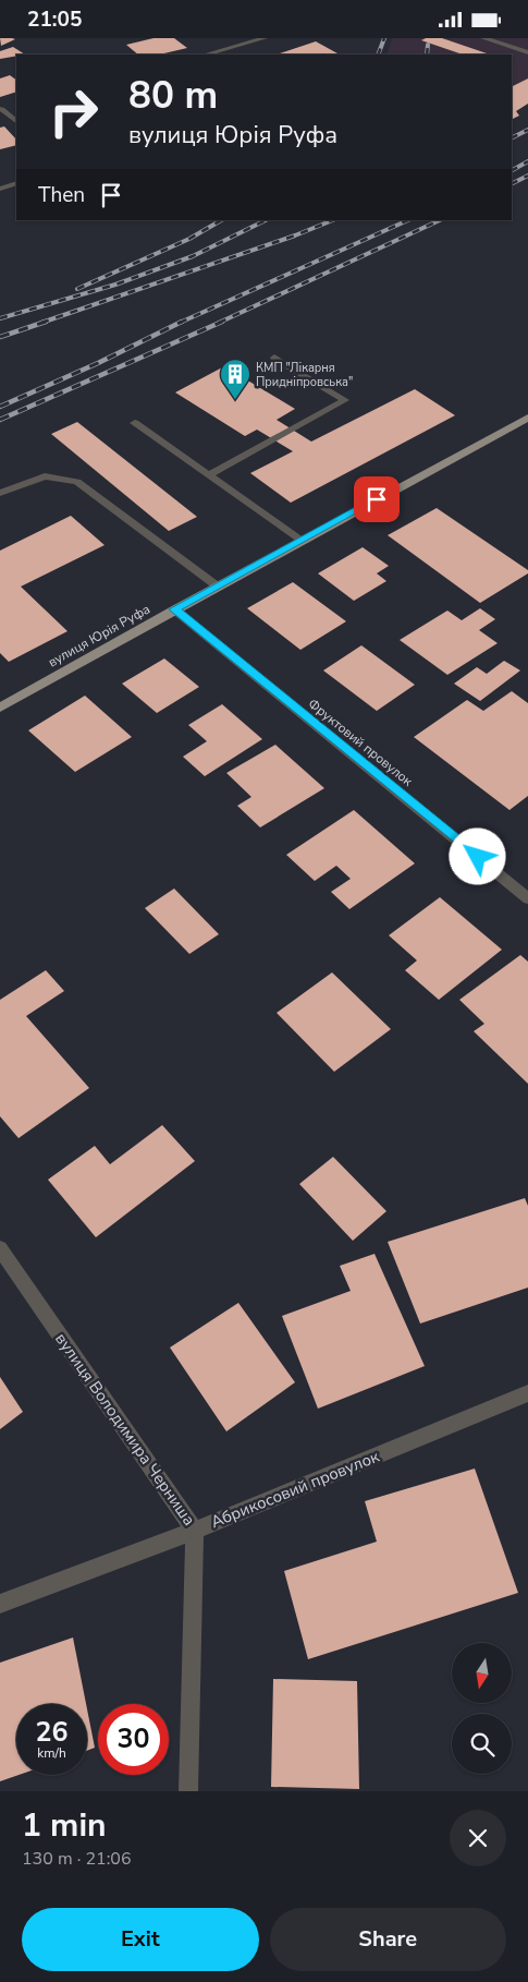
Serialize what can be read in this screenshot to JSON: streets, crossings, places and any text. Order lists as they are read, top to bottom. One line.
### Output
{"streets":{"main road":["вулиця Юрія Руфа"],"street":["Фруктовий провулок","вулиця Володимира Черниша","Абрикосовий провулок"]},"crossings":[["вулиця Юрія Руфа","Фруктовий провулок"],["вулиця Володимира Черниша","Абрикосовий провулок"]],"places":{"building":["КМП \"Лікарня Придніпровська\""]},"north":"bottom","page":{"status":"21:05","turn":["80 m","вулиця Юрія Руфа"],"then":"Then","speed":"26 km/h","limit":"30","heading":["1 min","130 m · 21:06"],"buttons":["Exit","Share"]}}
